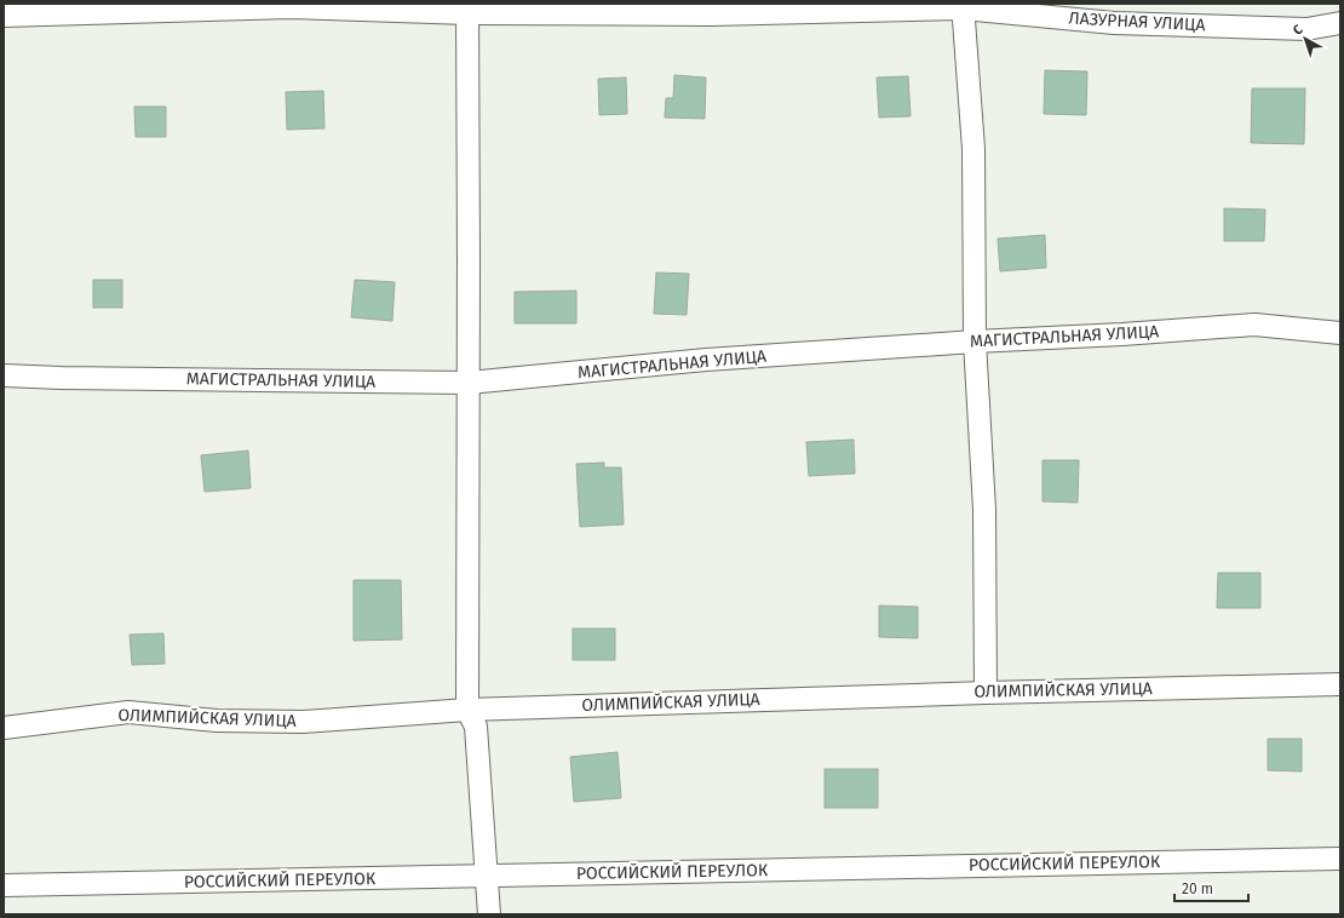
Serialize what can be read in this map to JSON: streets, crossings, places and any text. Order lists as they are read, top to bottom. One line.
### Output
{"streets":{"street":["ЛАЗУРНАЯ УЛИЦА","МАГИСТРАЛЬНАЯ УЛИЦА","ОЛИМПИЙСКАЯ УЛИЦА","РОССИЙСКИЙ ПЕРЕУЛОК"]},"scale_bar":"20 m","north":"top left"}
